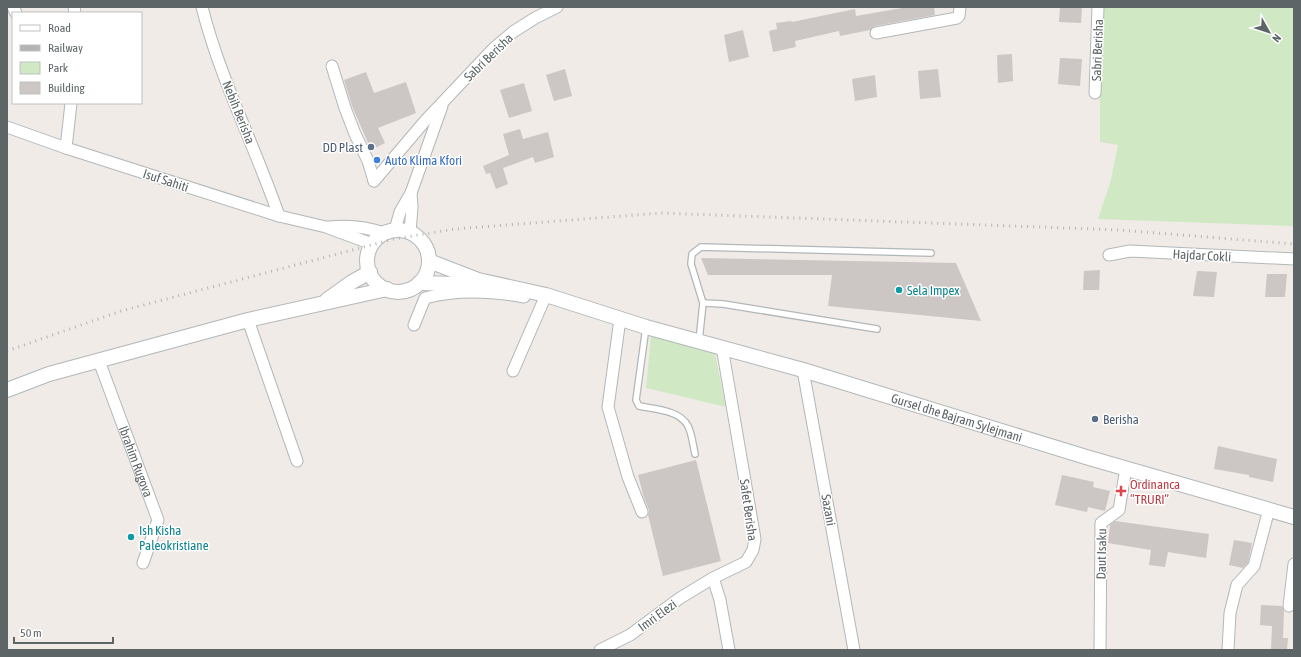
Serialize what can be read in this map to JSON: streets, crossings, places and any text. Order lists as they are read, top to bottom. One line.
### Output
{"streets":{"street":["Sabri Berisha","Nebih Berisha","Isuf Sahiti","Hajdar Cokli","Gursel dhe Bajram Sylejmani","Ibrahim Rugova","Safet Berisha","Sazani","Daut Isaku","Imri Elezi"]},"crossings":[["Sabri Berisha","Isuf Sahiti"],["Sabri Berisha","Gursel dhe Bajram Sylejmani"],["Nebih Berisha","Isuf Sahiti"],["Isuf Sahiti","Gursel dhe Bajram Sylejmani"],["Gursel dhe Bajram Sylejmani","Safet Berisha"],["Gursel dhe Bajram Sylejmani","Sazani"],["Gursel dhe Bajram Sylejmani","Daut Isaku"],["Safet Berisha","Imri Elezi"]],"places":{"other":["DD Plast","Auto Klima Kfori","Sela Impex","Berisha","Ish Kisha Paleokristiane"],"health":["Ordinanca “TRURI”"]},"legend":["Road","Railway","Park","Building"],"scale_bar":"50 m","north":"bottom right"}
